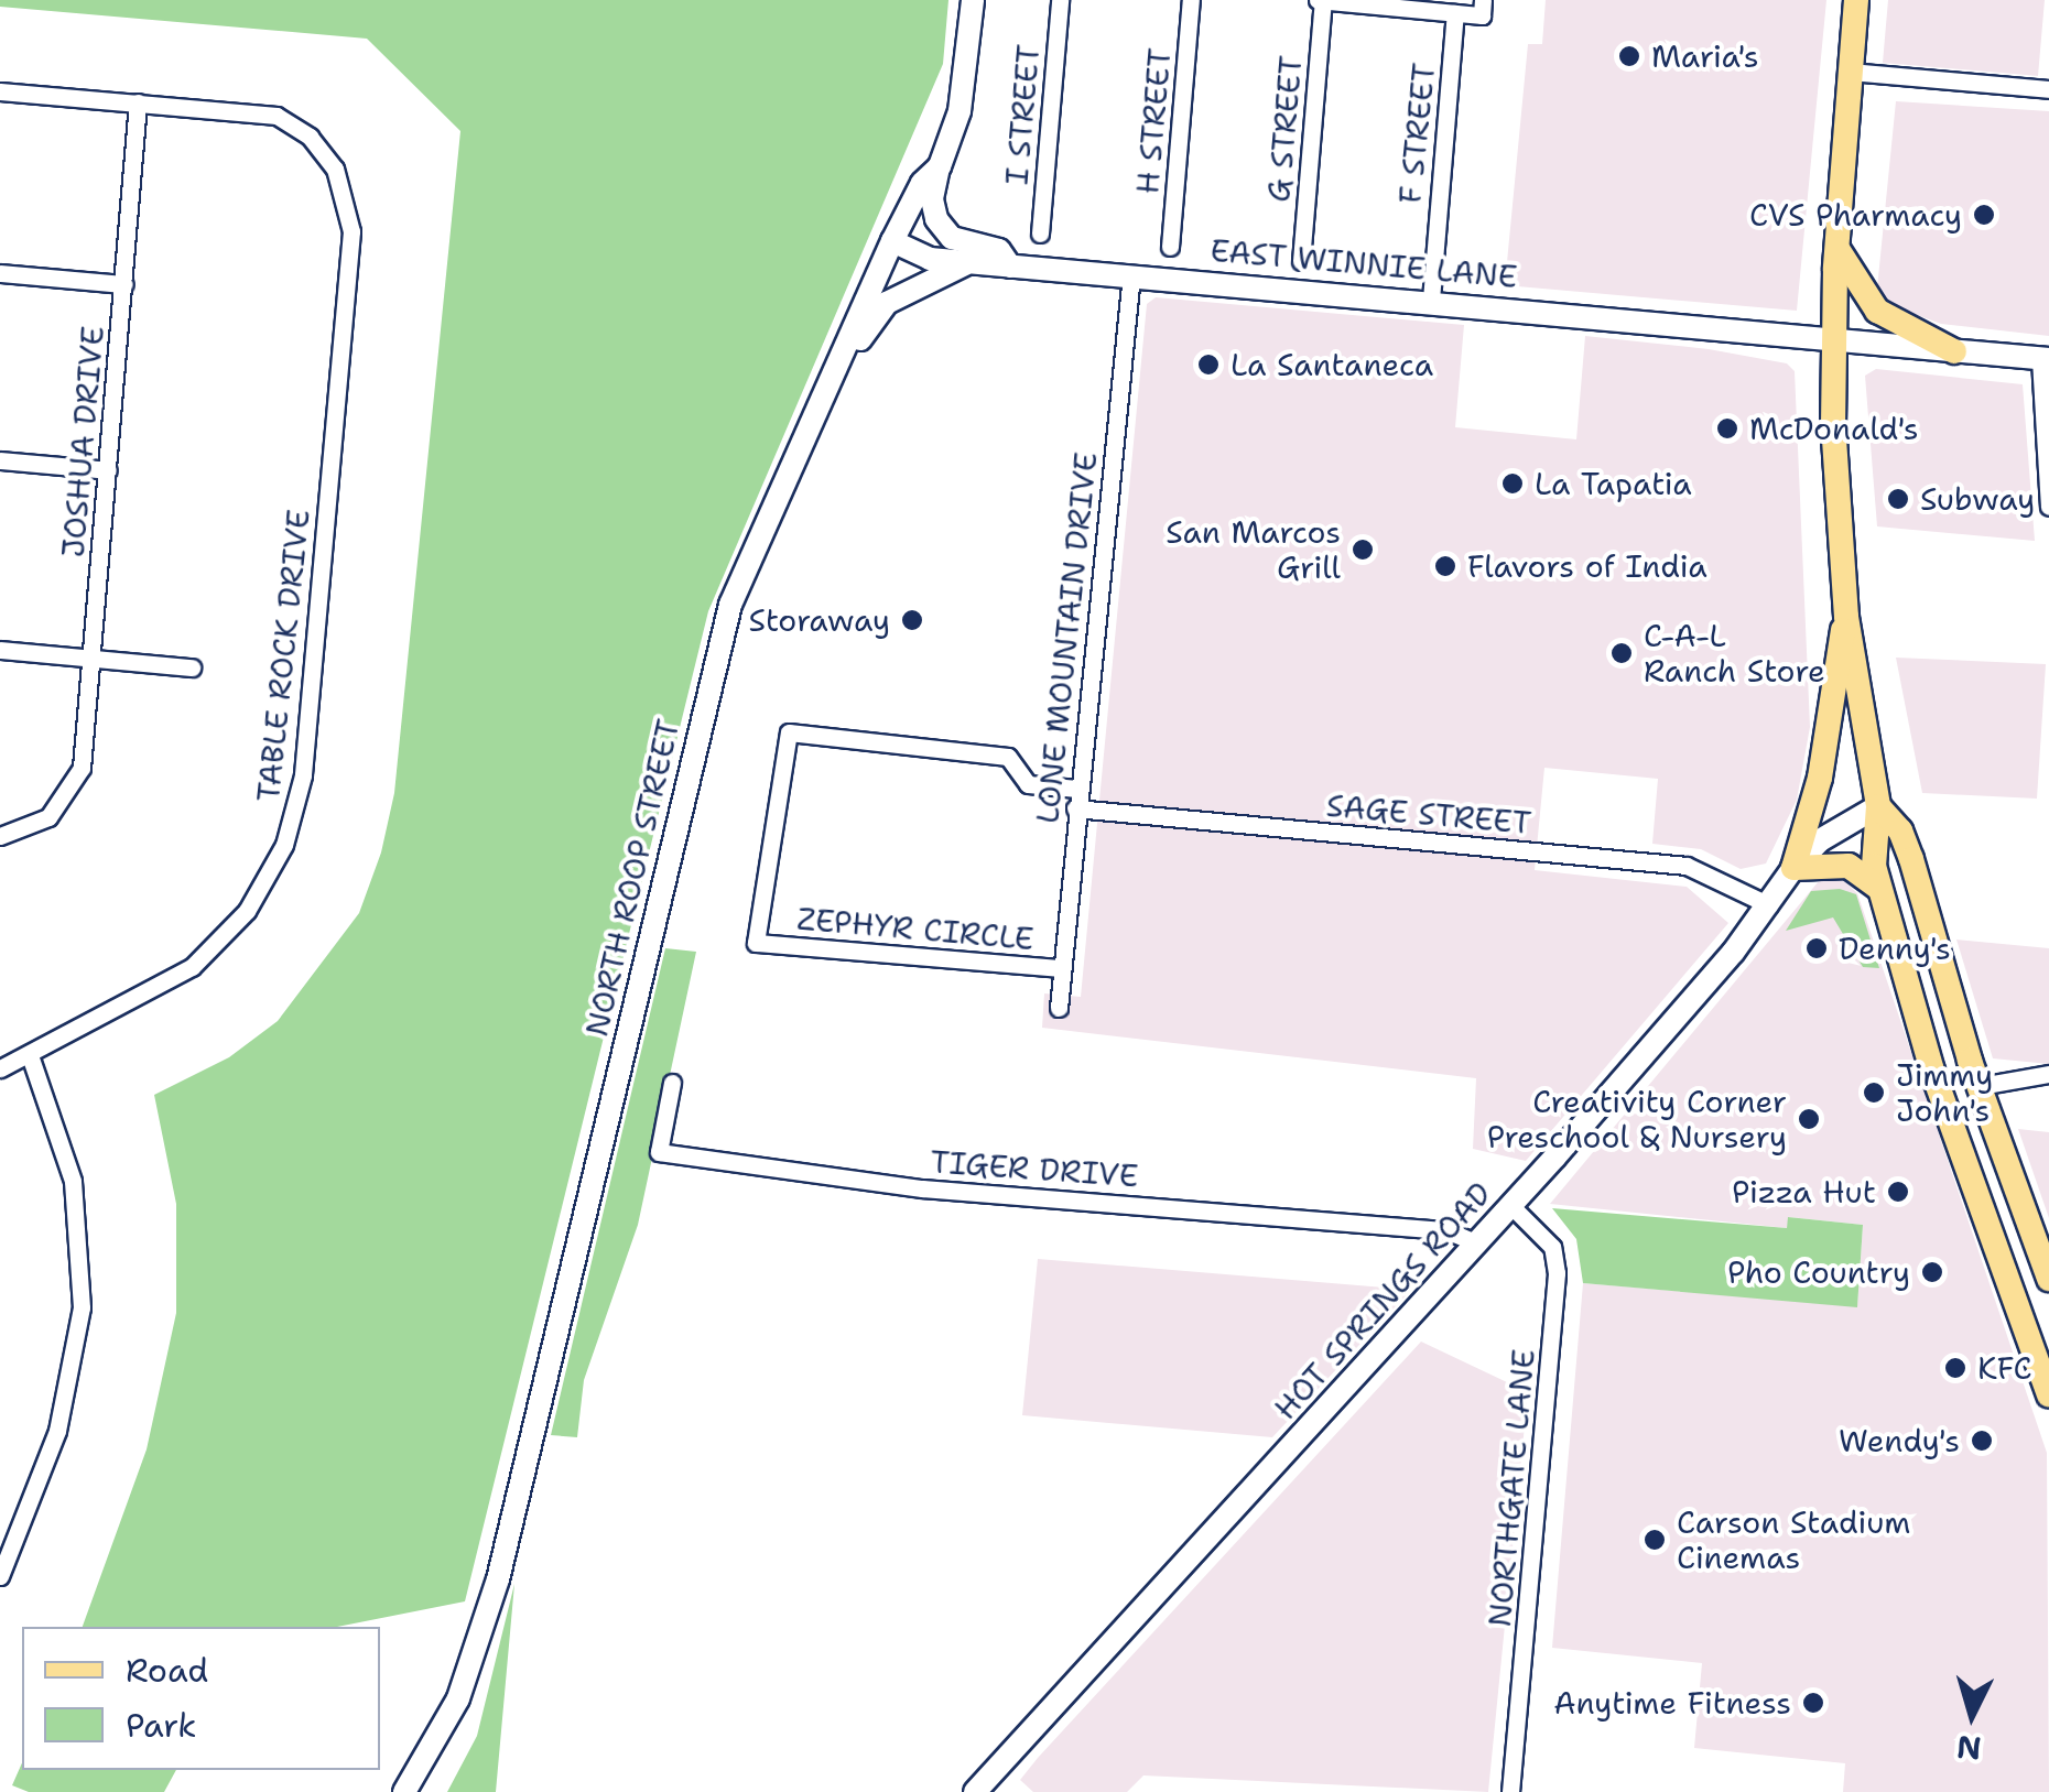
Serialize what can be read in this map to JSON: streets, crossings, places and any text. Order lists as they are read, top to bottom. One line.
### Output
{"streets":{"street":["I STREET","H STREET","G STREET","F STREET","EAST WINNIE LANE","JOSHUA DRIVE","LONE MOUNTAIN DRIVE","TABLE ROCK DRIVE","SAGE STREET","NORTH ROOP STREET","ZEPHYR CIRCLE","TIGER DRIVE","HOT SPRINGS ROAD","NORTHGATE LANE"]},"crossings":[["F STREET","EAST WINNIE LANE"],["EAST WINNIE LANE","LONE MOUNTAIN DRIVE"],["EAST WINNIE LANE","NORTH ROOP STREET"],["JOSHUA DRIVE","TABLE ROCK DRIVE"],["LONE MOUNTAIN DRIVE","SAGE STREET"],["LONE MOUNTAIN DRIVE","ZEPHYR CIRCLE"],["SAGE STREET","HOT SPRINGS ROAD"],["TIGER DRIVE","HOT SPRINGS ROAD"],["HOT SPRINGS ROAD","NORTHGATE LANE"]],"places":["Maria's","CVS Pharmacy","La Santaneca","McDonald's","La Tapatia","Subway","San Marcos Grill","Flavors of India","Storaway","C-A-L Ranch Store","Denny's","Jimmy John's","Creativity Corner Preschool & Nursery","Pizza Hut","Pho Country","KFC","Wendy's","Carson Stadium Cinemas","Anytime Fitness"],"legend":["Road","Park"],"north":"bottom"}
